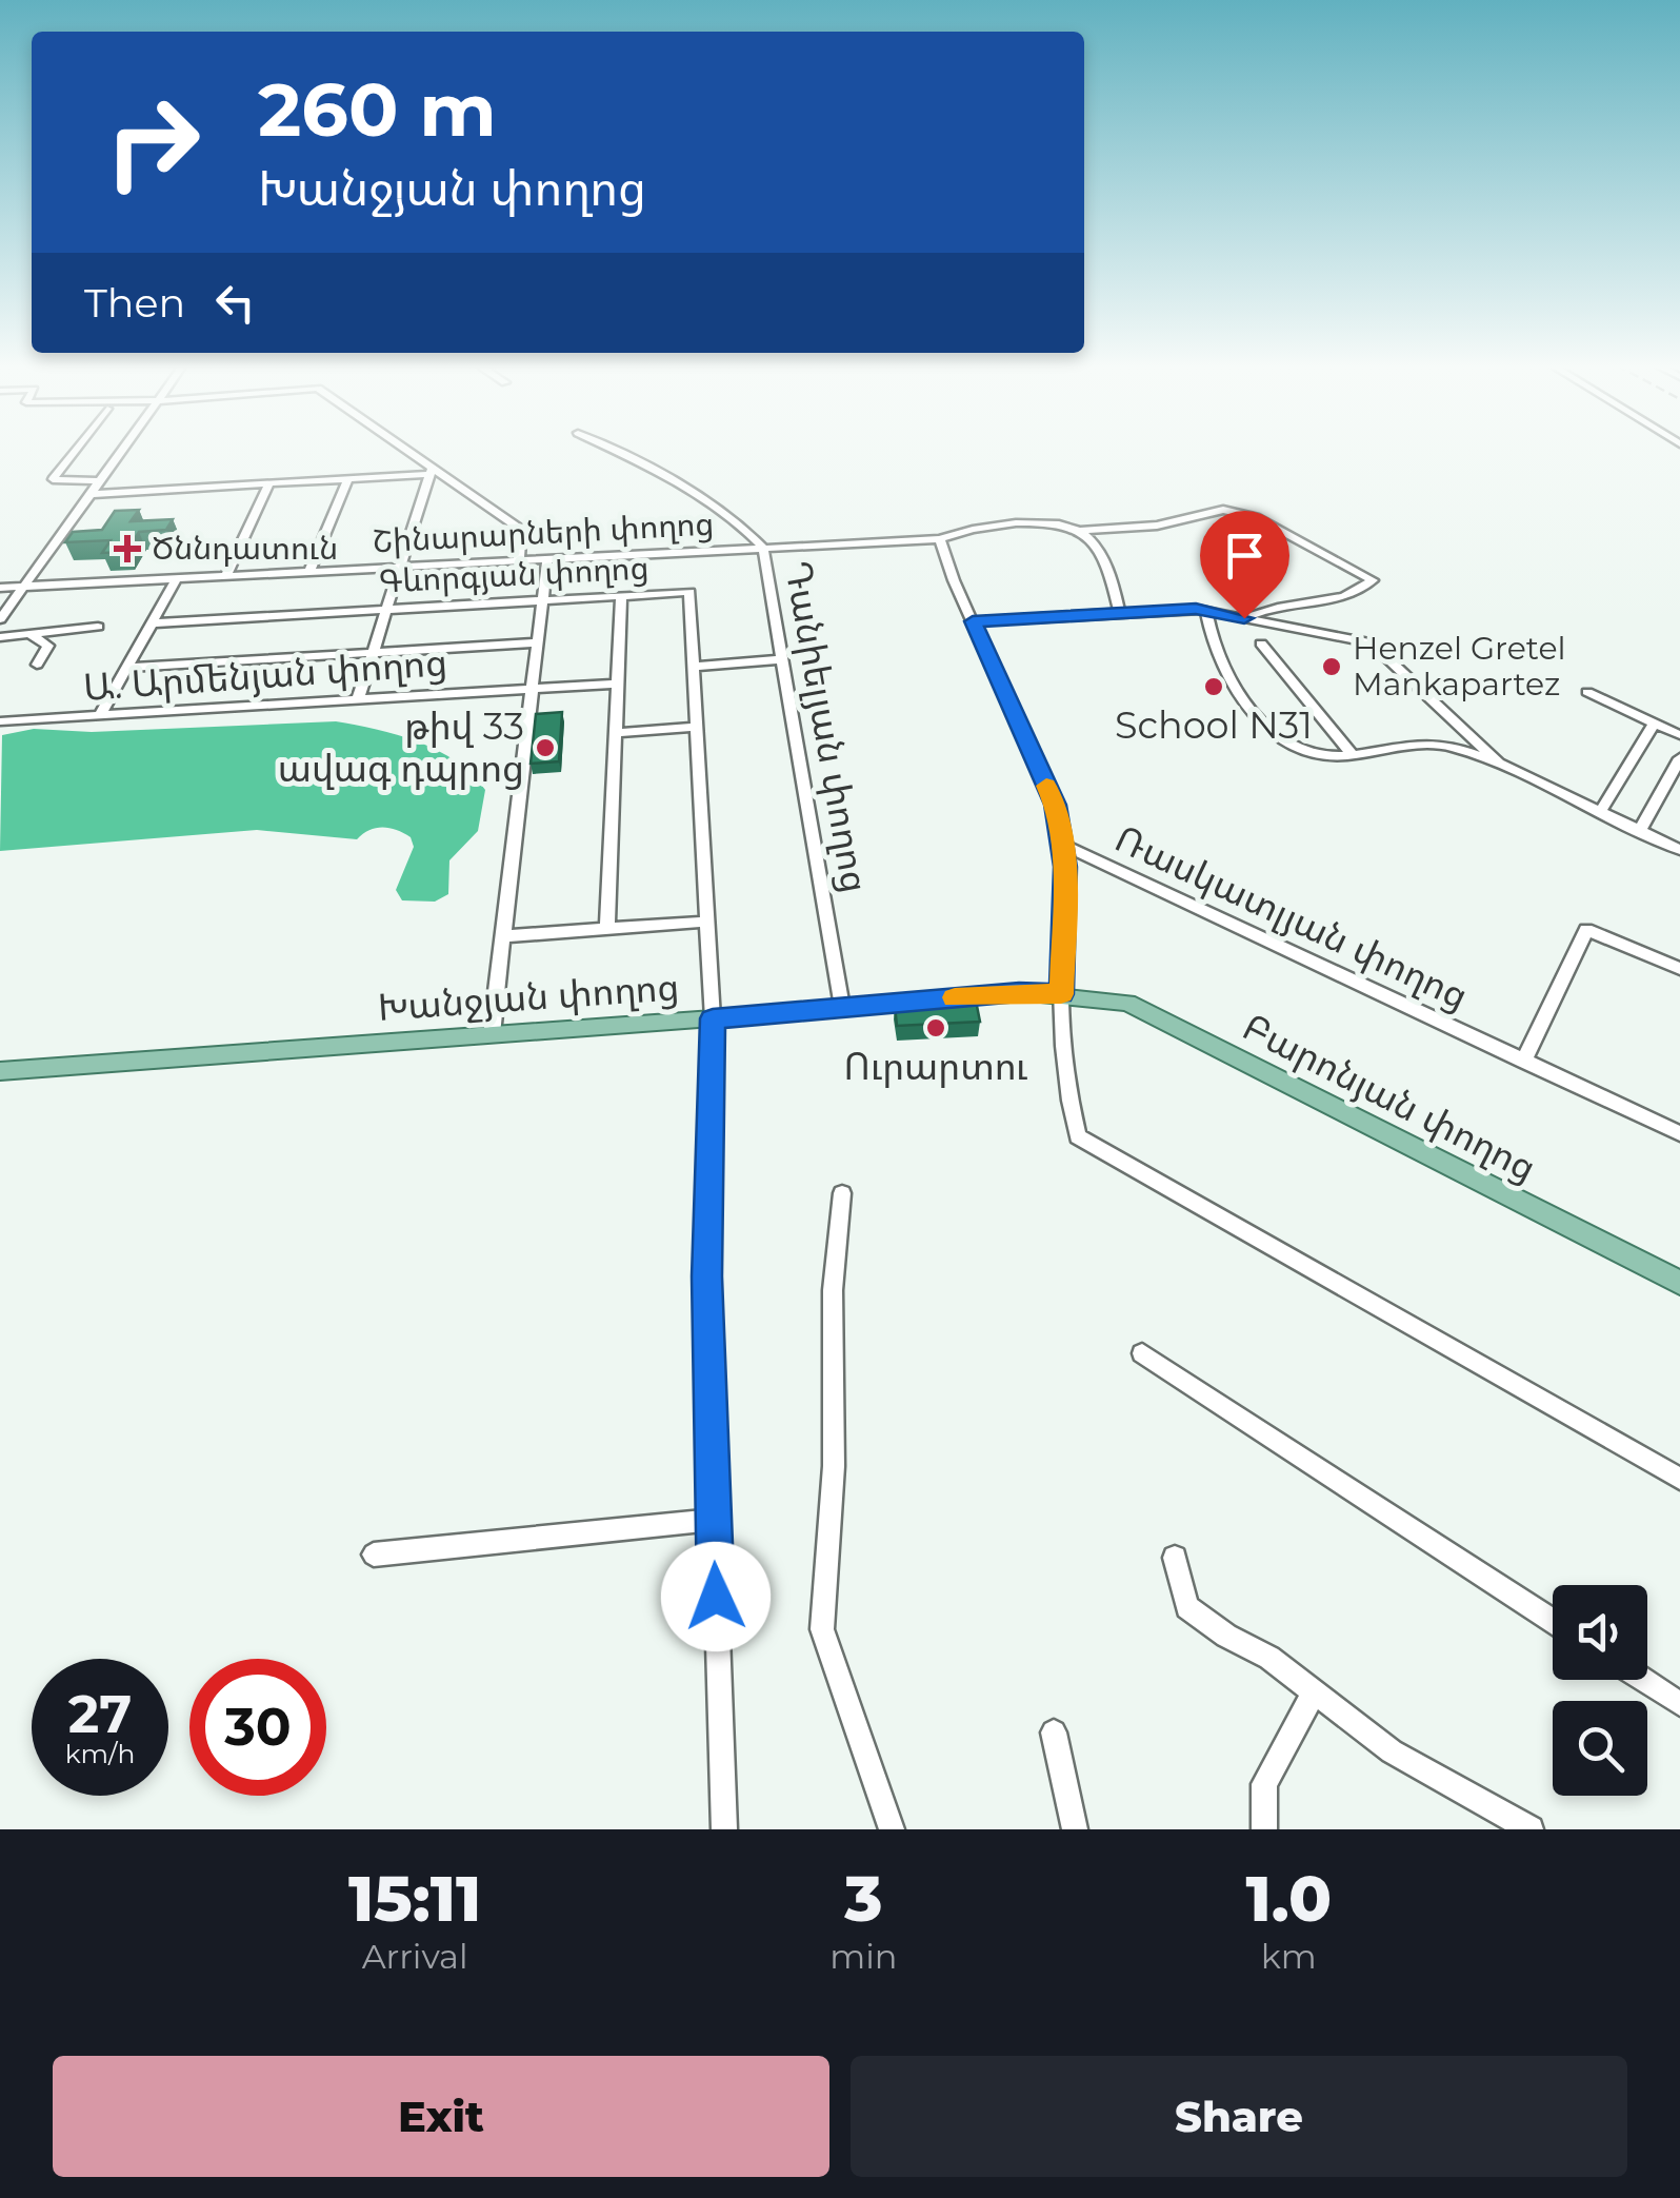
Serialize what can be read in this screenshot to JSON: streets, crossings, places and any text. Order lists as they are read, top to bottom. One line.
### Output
{"streets":{"main road":["Խանջյան փողոց","Բարոնյան փողոց"],"street":["Շինարարների փողոց","Գևորգյան փողոց","Ա. Արմենյան փողոց","Դանիելյան փողոց","Ռասկատլյան փողոց"]},"crossings":[["Շինարարների փողոց","Դանիելյան փողոց"],["Շինարարների փողոց","Ռասկատլյան փողոց"],["Դանիելյան փողոց","Խանջյան փողոց"],["Խանջյան փողոց","Բարոնյան փողոց"]],"places":{"health":["Ծննդատուն"],"other":["Henzel Gretel Mankapartez","School N31","թիվ 33 ավագ դպրոց","Ուրարտու"]},"page":{"turn":["260 m","Խանջյան փողոց"],"then":"Then","speed":"27 km/h","limit":"30","eta":["15:11","Arrival","3","min","1.0","km"],"buttons":["Exit","Share"]}}
